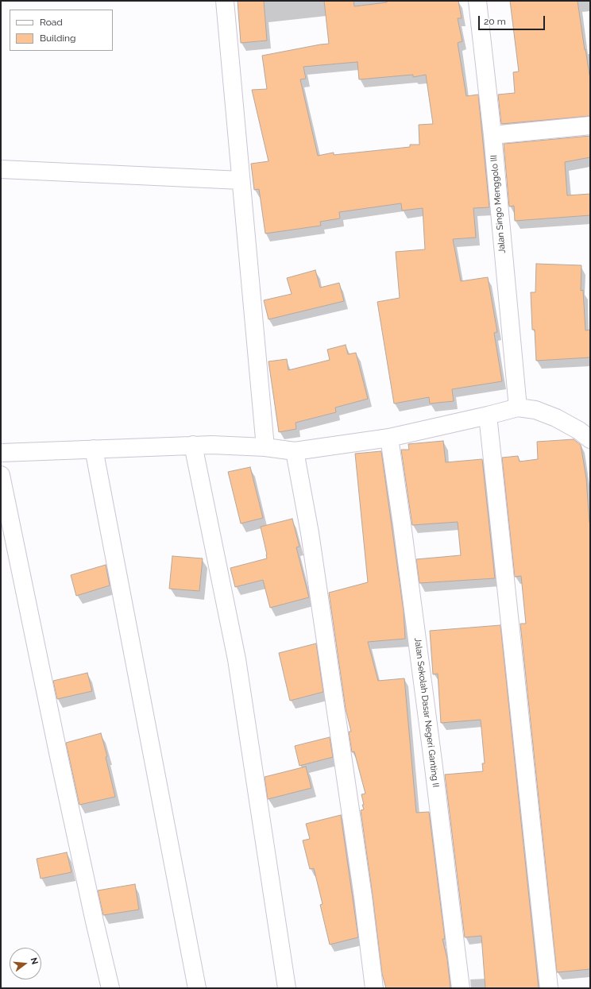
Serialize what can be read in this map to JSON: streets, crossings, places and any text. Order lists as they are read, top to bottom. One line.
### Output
{"streets":{"street":["Jalan Singo Menggolo III","Jalan Sekolah Dasar Negeri Ganting II"]},"legend":["Road","Building"],"scale_bar":"20 m","north":"right"}
